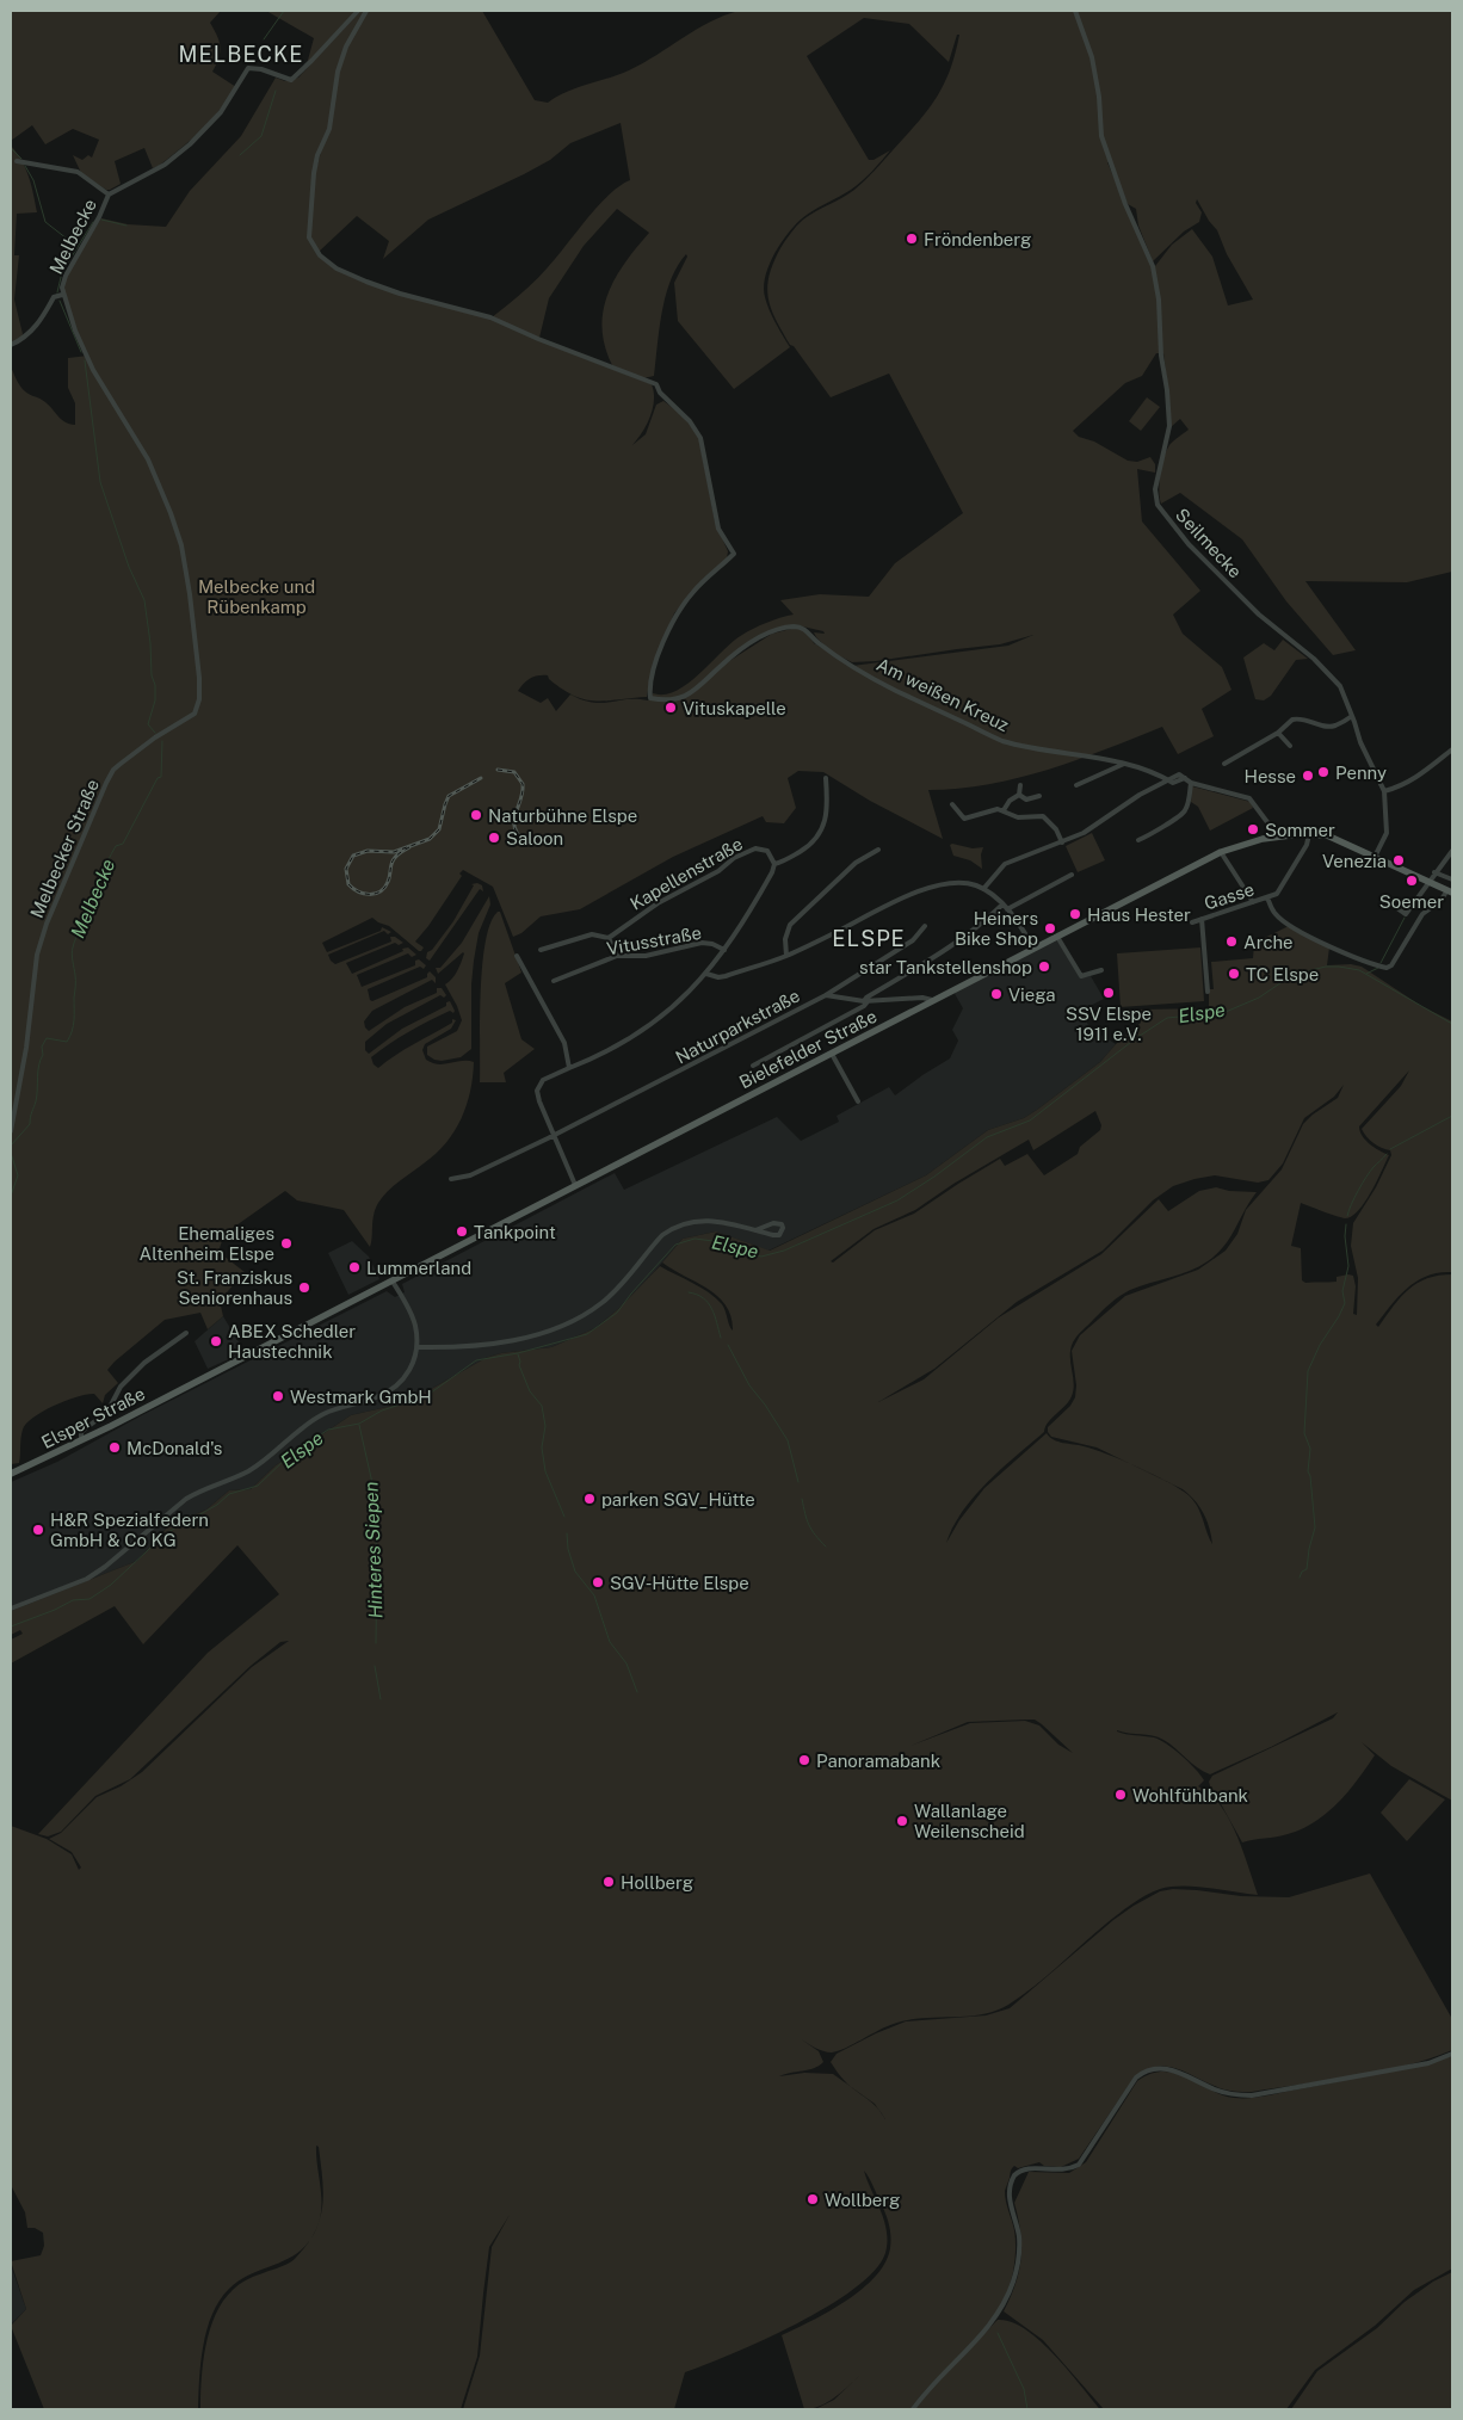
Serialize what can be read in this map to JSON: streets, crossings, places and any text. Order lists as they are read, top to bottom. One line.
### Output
{"streets":{"main road":["Bielefelder Straße","Elsper Straße"],"street":["Melbecke","Seilmecke","Am weißen Kreuz","Melbecker Straße","Kapellenstraße","Gasse","Vitusstraße","Naturparkstraße"]},"crossings":[["Melbecke","Melbecker Straße"],["Seilmecke","Bielefelder Straße"],["Gasse","Bielefelder Straße"],["Bielefelder Straße","Elsper Straße"]],"districts":["MELBECKE","ELSPE"],"water":["Melbecke","Elspe","Hinteres Siepen"],"parks":["Melbecke und Rübenkamp"],"places":["Fröndenberg","Vituskapelle","Penny","Hesse","Naturbühne Elspe","Sommer","Saloon","Venezia","Soemer","Haus Hester","Heiners Bike Shop","Arche","star Tankstellenshop","TC Elspe","SSV Elspe 1911 e.V.","Viega","Tankpoint","Ehemaliges Altenheim Elspe","Lummerland","St. Franziskus Seniorenhaus","ABEX Schedler Haustechnik","Westmark GmbH","McDonald's","parken SGV_Hütte","H&R Spezialfedern GmbH & Co KG","SGV-Hütte Elspe","Panoramabank","Wohlfühlbank","Wallanlage Weilenscheid","Hollberg","Wollberg"]}
